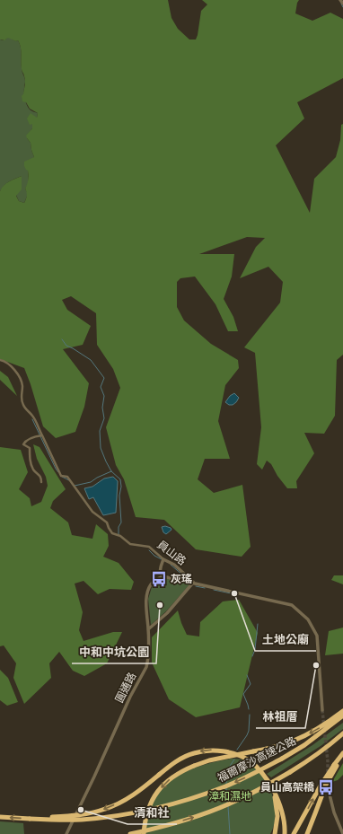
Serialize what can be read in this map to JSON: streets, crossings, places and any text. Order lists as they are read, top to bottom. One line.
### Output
{"streets":{"highway":["福爾摩沙高速公路"],"street":["員山路","圓通路"]},"parks":["漳和濕地"],"places":{"bus stop":["灰瑤","員山高架橋"],"other":["土地公廟","中和中坑公園","林祖厝","清和社"]}}
